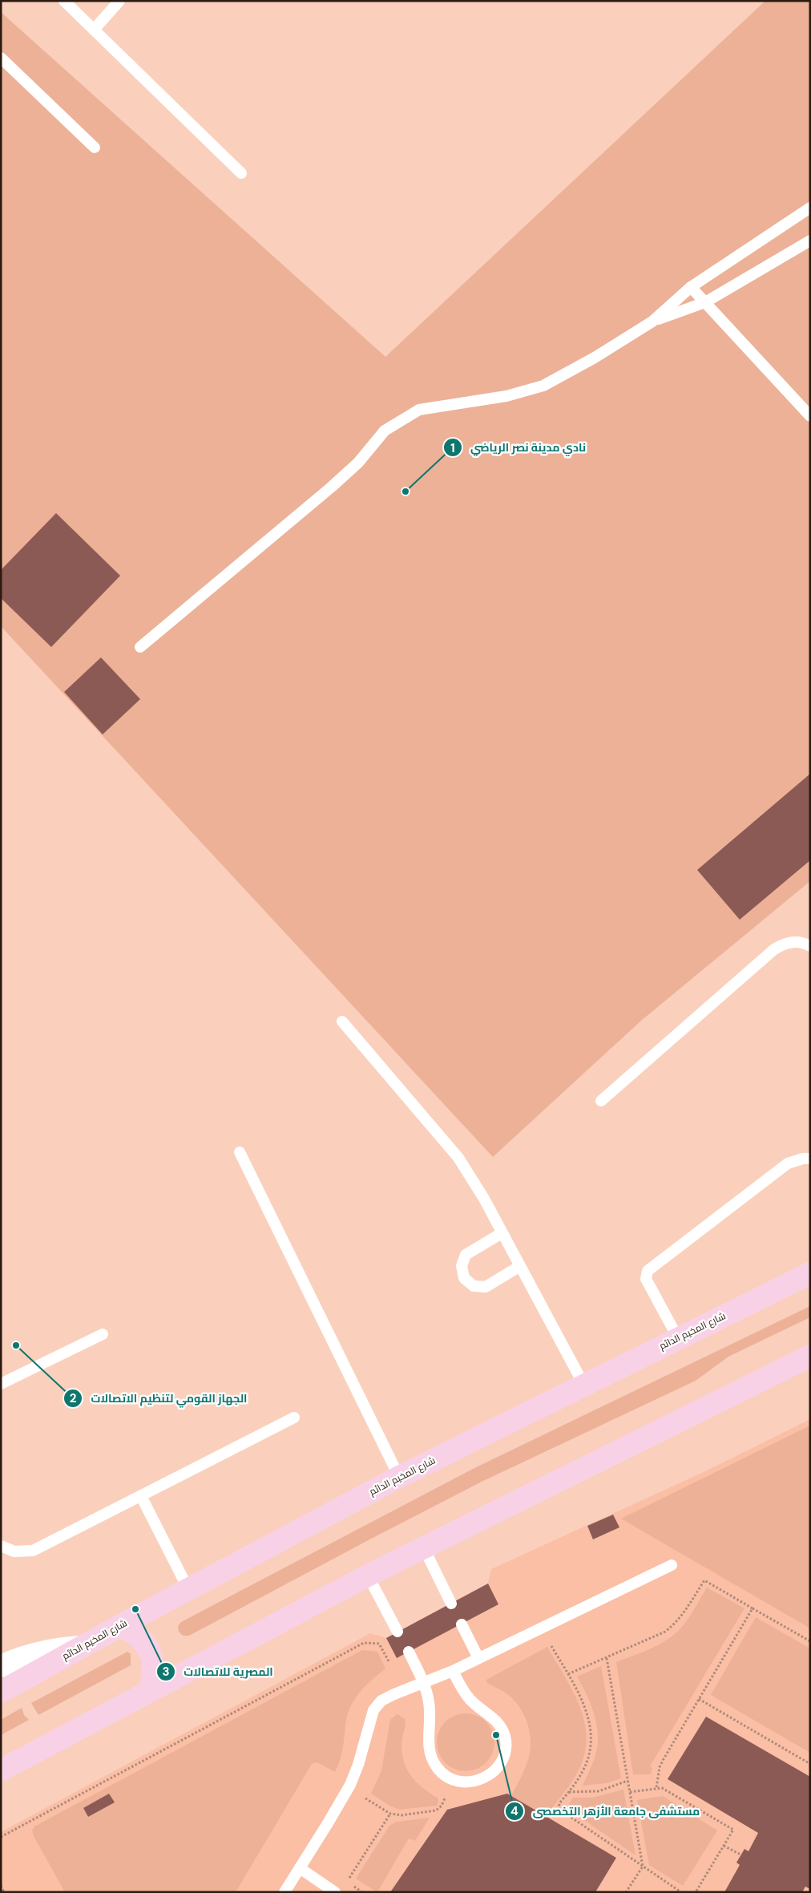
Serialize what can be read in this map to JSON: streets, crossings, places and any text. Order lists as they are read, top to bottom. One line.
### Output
{"streets":{"main road":["شارع المخيم الدائم"]},"places":["نادي مدينة نصر الرياضي","الجهاز القومي لتنظيم الاتصالات","المصرية للاتصالات","مستشفى جامعة الأزهر التخصصى"]}
